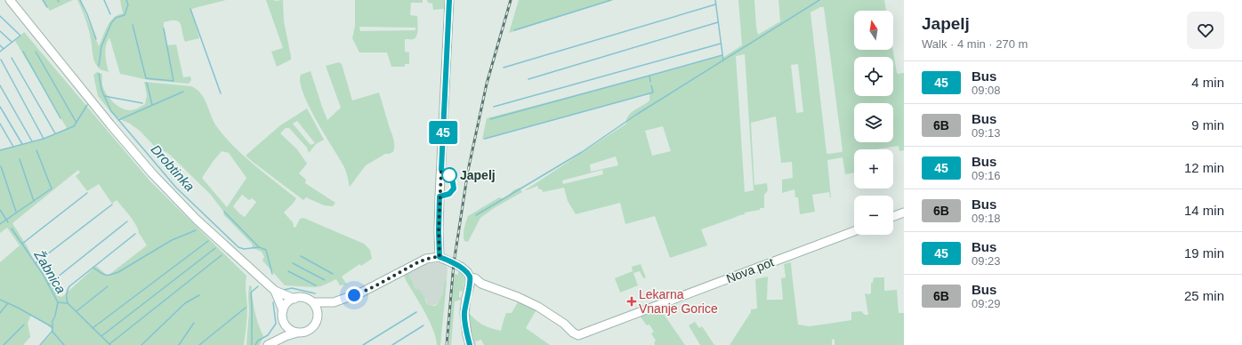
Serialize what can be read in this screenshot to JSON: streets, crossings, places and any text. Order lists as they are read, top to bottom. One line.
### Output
{"streets":{"main road":["Nova pot"]},"water":["Drobtinka","Žabnica"],"places":{"other":["Japelj"],"health":["Lekarna Vnanje Gorice"]},"lines":["bus line 45"],"north":"top","page":{"on_map":"45","heading":["Japelj","Walk · 4 min · 270 m"],"map_buttons":["+","−"],"list":[{"mark":"45","name":"Bus","note":"09:08","value":"4 min"},{"mark":"6B","name":"Bus","note":"09:13","value":"9 min"},{"mark":"45","name":"Bus","note":"09:16","value":"12 min"},{"mark":"6B","name":"Bus","note":"09:18","value":"14 min"},{"mark":"45","name":"Bus","note":"09:23","value":"19 min"},{"mark":"6B","name":"Bus","note":"09:29","value":"25 min"}]}}
